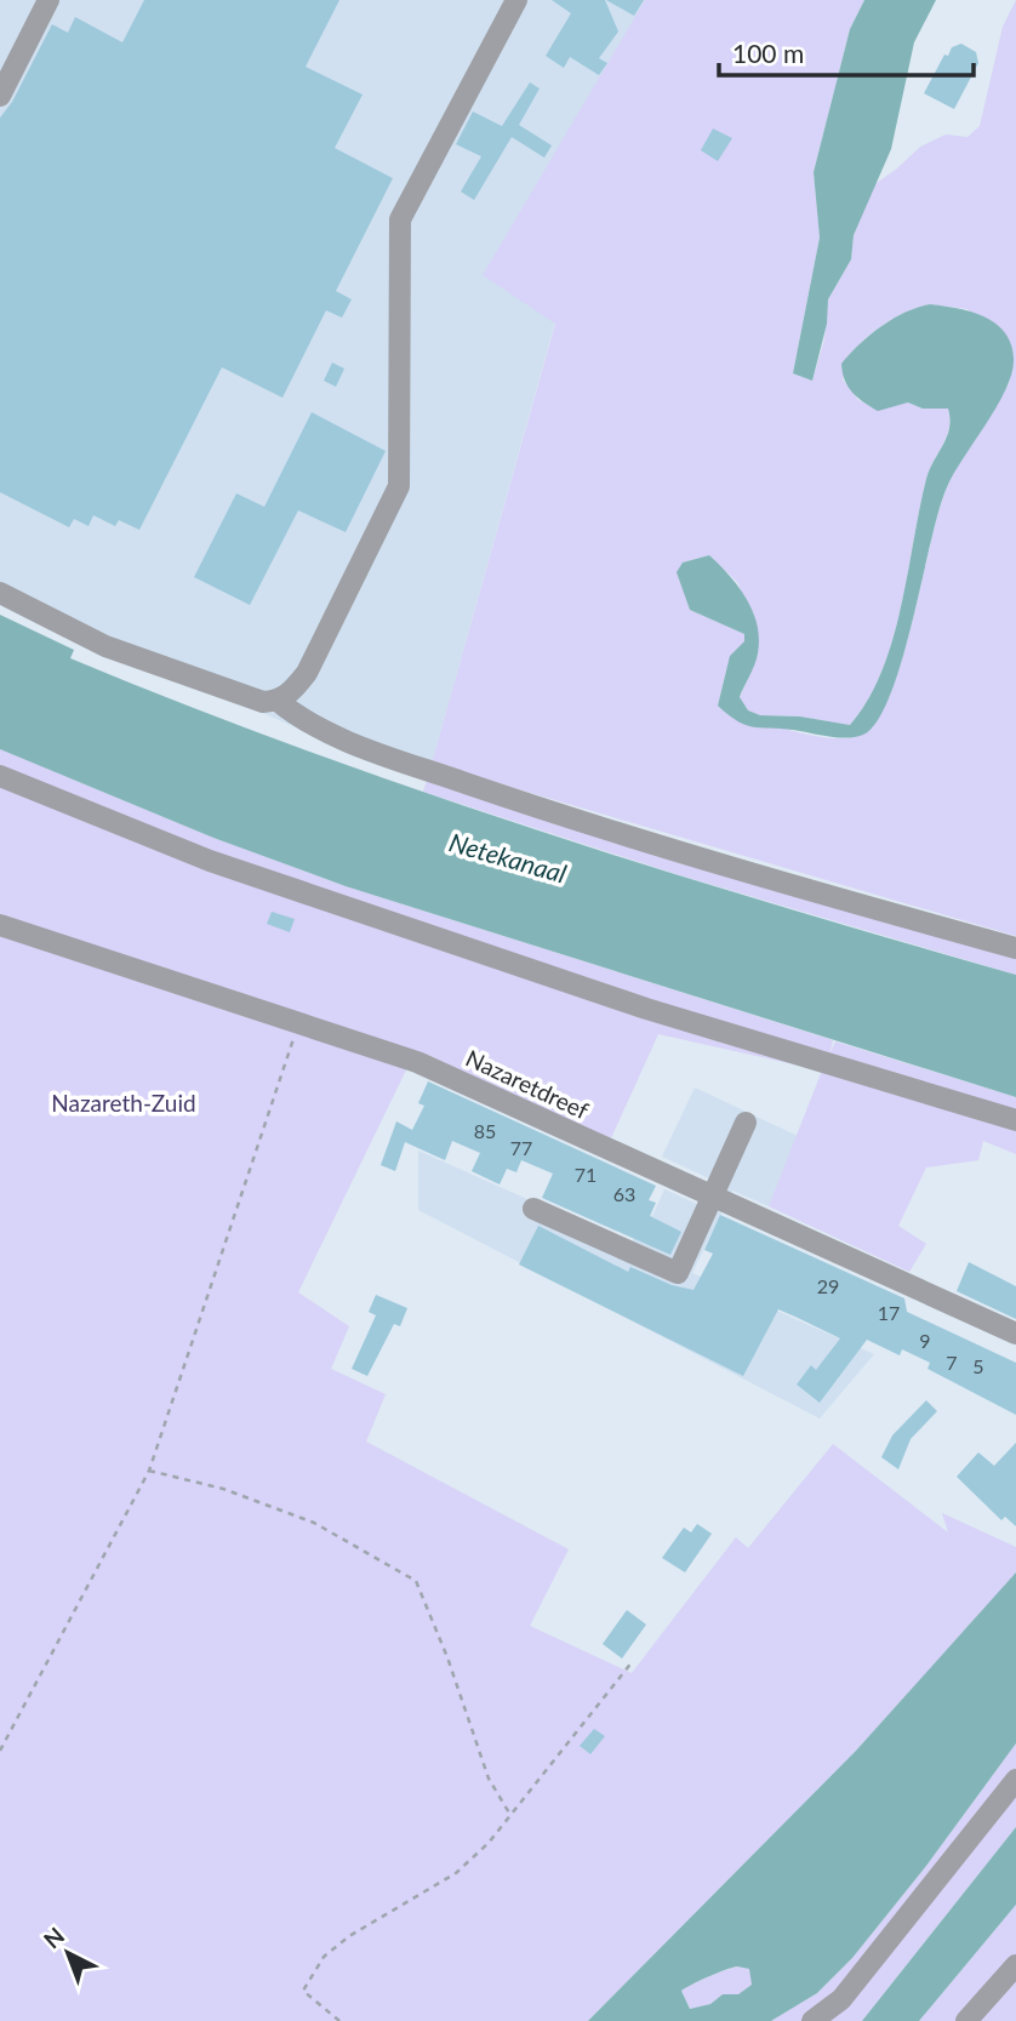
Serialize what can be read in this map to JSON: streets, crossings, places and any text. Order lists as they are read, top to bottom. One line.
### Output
{"streets":{"street":["Nazaretdreef"]},"water":["Netekanaal"],"parks":["Nazareth-Zuid"],"house_numbers":["85","77","71","63","29","17","9","7","5"],"scale_bar":"100 m","north":"top left"}
